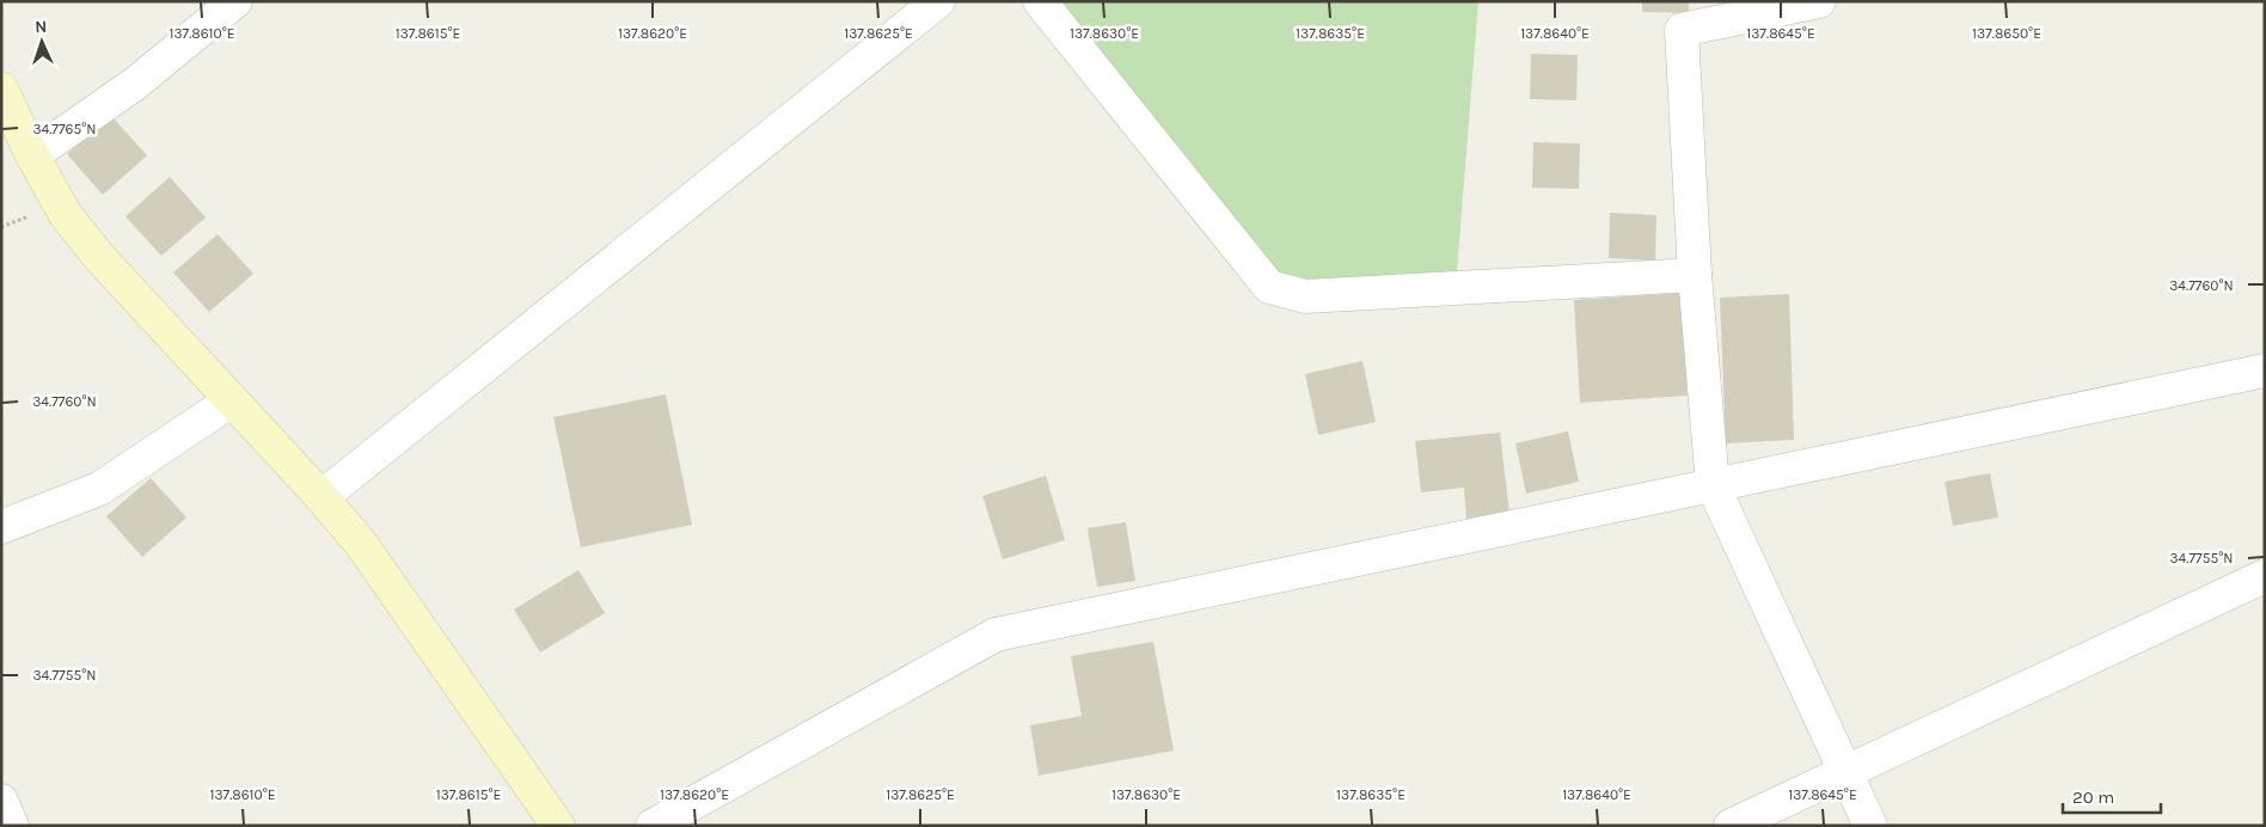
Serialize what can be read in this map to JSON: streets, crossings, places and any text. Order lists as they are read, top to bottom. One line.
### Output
{"scale_bar":"20 m","north":"top","coordinates":["137.8610°E","137.8615°E","137.8620°E","137.8625°E","137.8630°E","137.8635°E","137.8640°E","137.8645°E","137.8650°E","34.7765°N","34.7760°N","34.7755°N"]}
